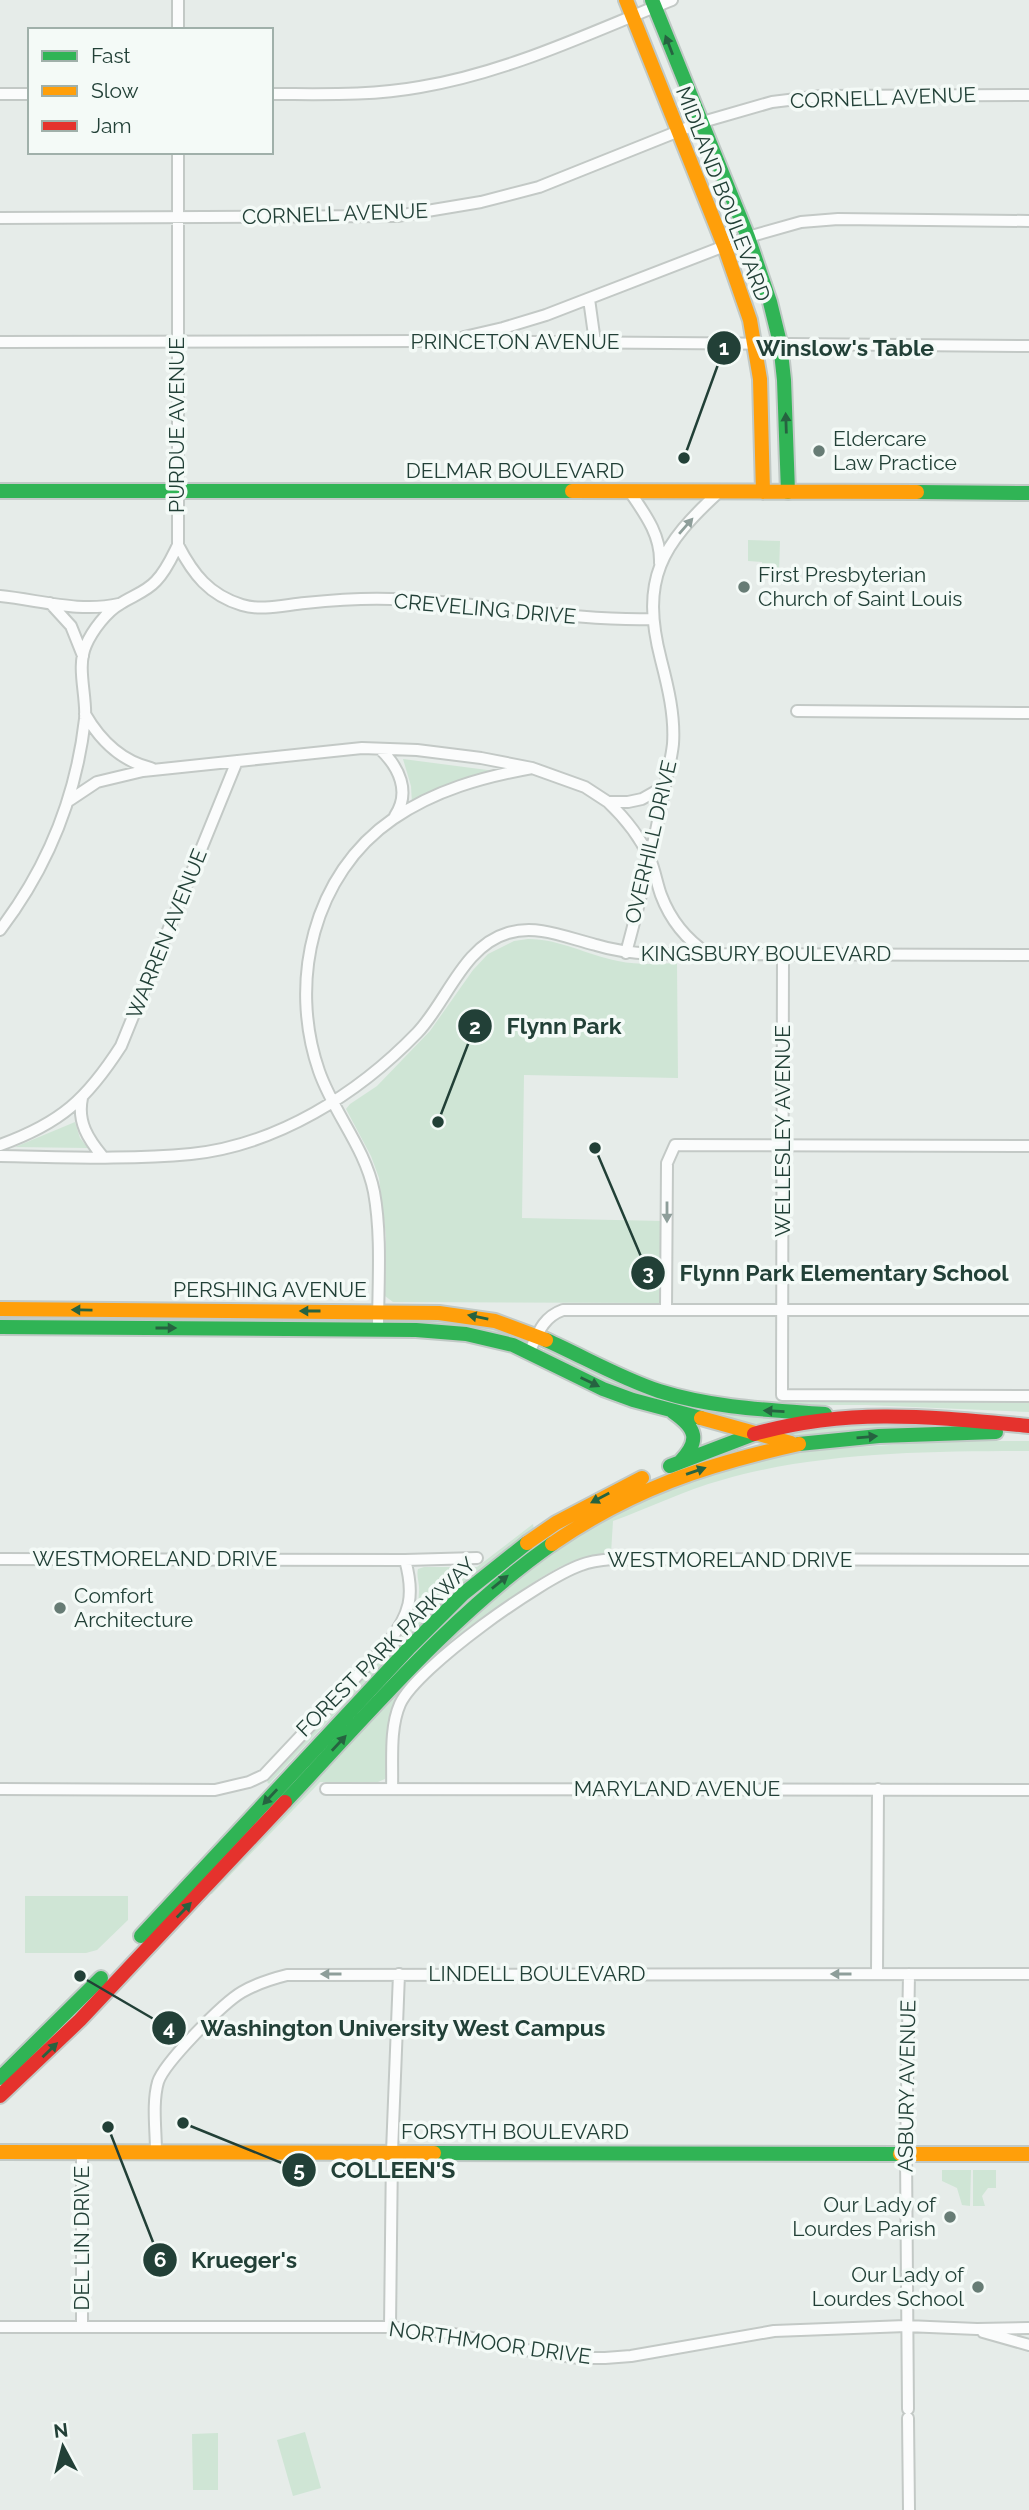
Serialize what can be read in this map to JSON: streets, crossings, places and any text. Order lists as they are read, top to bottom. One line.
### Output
{"streets":{"main road":["MIDLAND BOULEVARD","DELMAR BOULEVARD","PERSHING AVENUE","FOREST PARK PARKWAY","FORSYTH BOULEVARD"],"street":["CORNELL AVENUE","PRINCETON AVENUE","PURDUE AVENUE","CREVELING DRIVE","OVERHILL DRIVE","WARREN AVENUE","KINGSBURY BOULEVARD","WELLESLEY AVENUE","WESTMORELAND DRIVE","MARYLAND AVENUE","LINDELL BOULEVARD","ASBURY AVENUE","DEL LIN DRIVE","NORTHMOOR DRIVE"]},"crossings":[["CORNELL AVENUE","MIDLAND BOULEVARD"],["CORNELL AVENUE","PURDUE AVENUE"],["MIDLAND BOULEVARD","PRINCETON AVENUE"],["MIDLAND BOULEVARD","DELMAR BOULEVARD"],["PRINCETON AVENUE","PURDUE AVENUE"],["PURDUE AVENUE","DELMAR BOULEVARD"],["PURDUE AVENUE","CREVELING DRIVE"],["DELMAR BOULEVARD","OVERHILL DRIVE"],["CREVELING DRIVE","OVERHILL DRIVE"],["OVERHILL DRIVE","KINGSBURY BOULEVARD"],["KINGSBURY BOULEVARD","WELLESLEY AVENUE"],["PERSHING AVENUE","FOREST PARK PARKWAY"],["WESTMORELAND DRIVE","MARYLAND AVENUE"],["LINDELL BOULEVARD","ASBURY AVENUE"],["LINDELL BOULEVARD","FORSYTH BOULEVARD"],["ASBURY AVENUE","FORSYTH BOULEVARD"],["ASBURY AVENUE","NORTHMOOR DRIVE"],["FORSYTH BOULEVARD","DEL LIN DRIVE"],["DEL LIN DRIVE","NORTHMOOR DRIVE"]],"one_way":["LINDELL BOULEVARD"],"places":["Eldercare Law Practice","Winslow's Table","First Presbyterian Church of Saint Louis","Flynn Park","Flynn Park Elementary School","Comfort Architecture","Washington University West Campus","COLLEEN'S","Krueger's","Our Lady of Lourdes Parish","Our Lady of Lourdes School"],"legend":["Fast","Slow","Jam"],"north":"top"}
